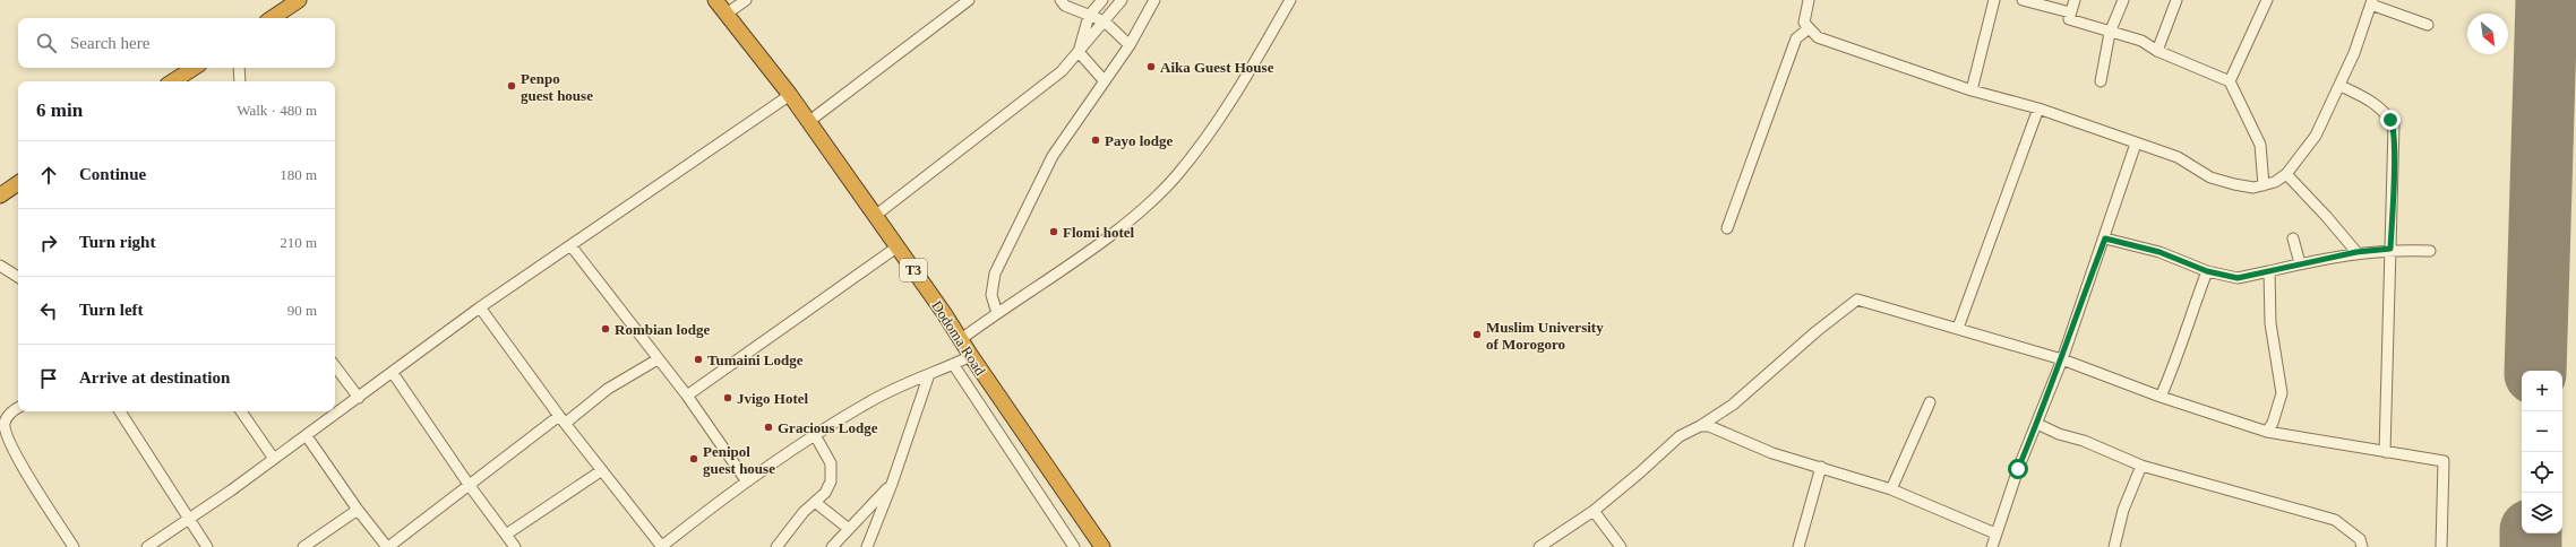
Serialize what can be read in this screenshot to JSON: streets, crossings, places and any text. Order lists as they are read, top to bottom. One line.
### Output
{"streets":{"highway":["T3","Dodoma Road"]},"places":["Aika Guest House","Penpo guest house","Payo lodge","Flomi hotel","Rombian lodge","Muslim University of Morogoro","Tumaini Lodge","Jvigo Hotel","Gracious Lodge","Penipol guest house"],"north":"bottom right","page":{"search":"Search here","heading":["6 min","Walk · 480 m"],"list":[["Continue","180 m"],["Turn right","210 m"],["Turn left","90 m"],"Arrive at destination"],"map_buttons":["+","−"]}}
